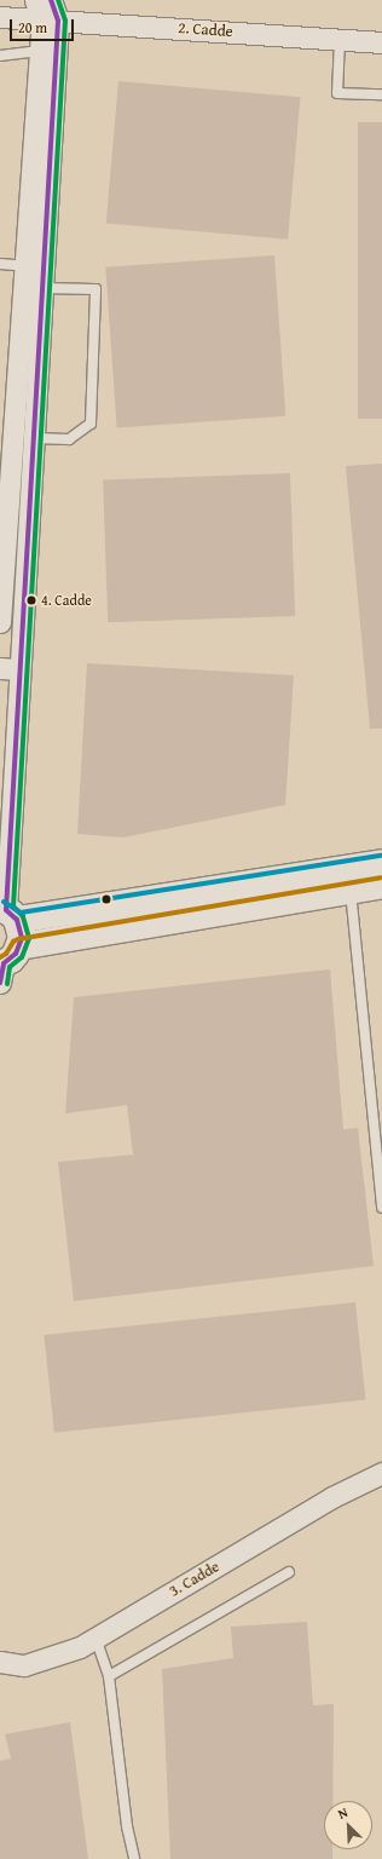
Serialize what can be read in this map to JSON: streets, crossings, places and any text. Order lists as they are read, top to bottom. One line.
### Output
{"streets":{"street":["2. Cadde","3. Cadde"]},"places":["4. Cadde"],"scale_bar":"20 m","north":"top left"}
